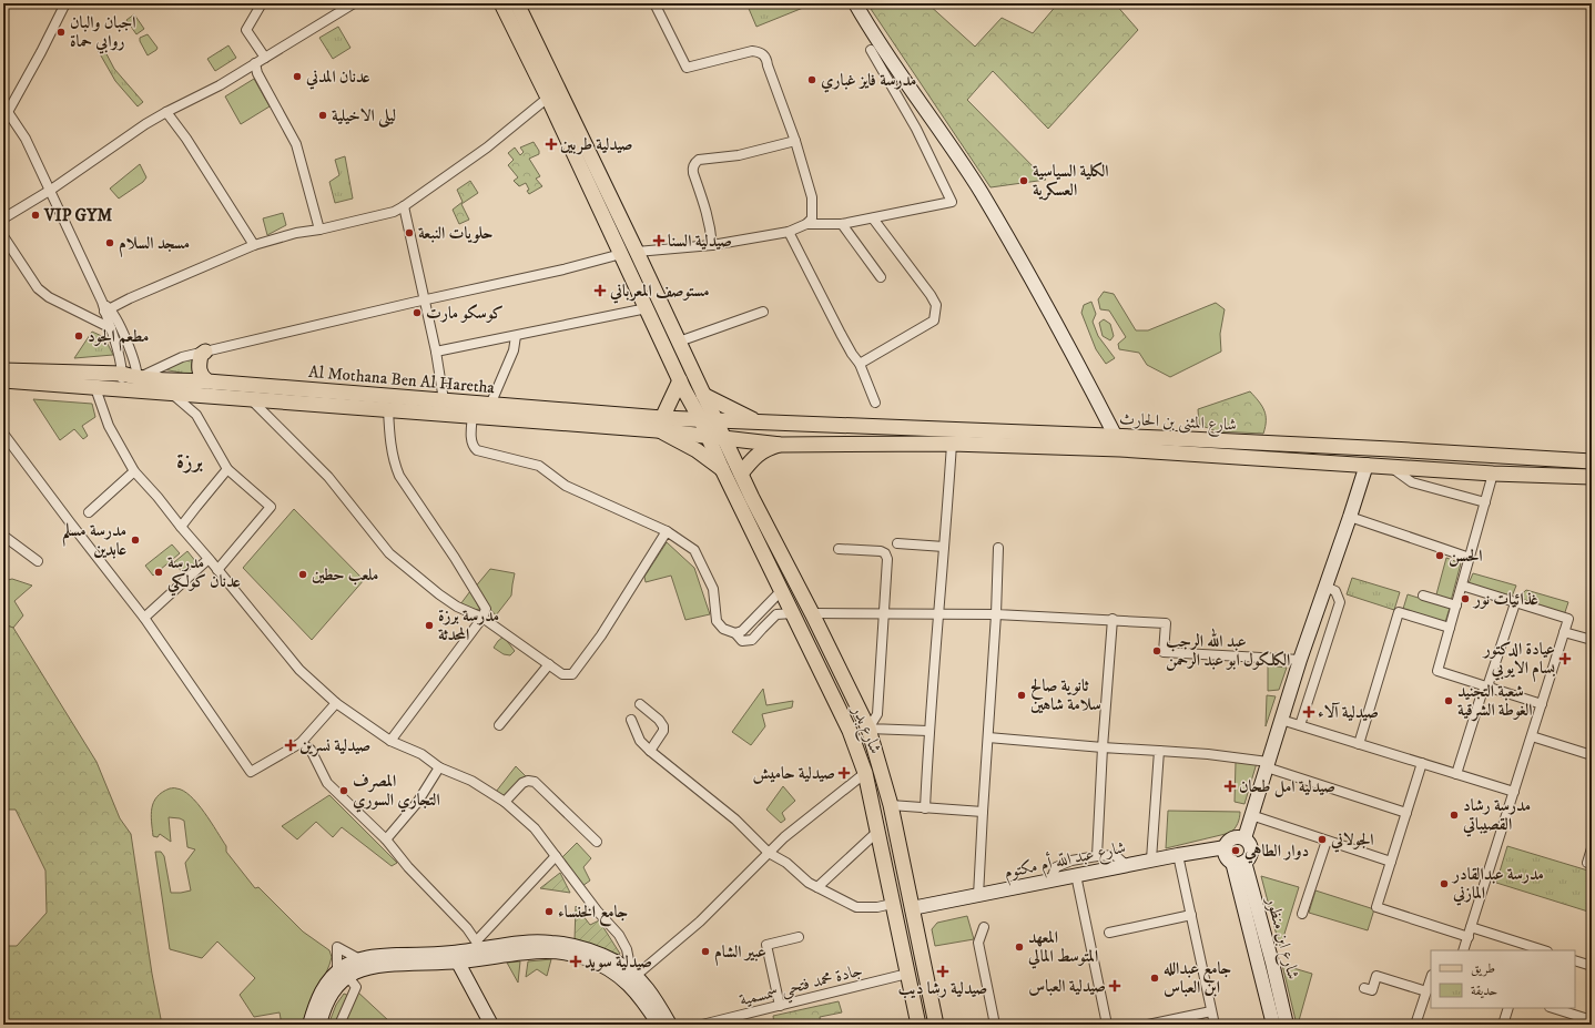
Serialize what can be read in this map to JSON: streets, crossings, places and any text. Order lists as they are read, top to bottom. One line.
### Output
{"streets":{"main road":["Al Mothana Ben Al Haretha","شارع المثنى بن الحارث","شارع بدر","شارع عبد اللّه أم مكتوم","شارع ابن منظور"],"street":["جادة محمد فتحي سمسمية"]},"crossings":[["Al Mothana Ben Al Haretha","شارع المثنى بن الحارث"],["شارع المثنى بن الحارث","شارع بدر"],["شارع بدر","شارع عبد اللّه أم مكتوم"],["شارع بدر","جادة محمد فتحي سمسمية"],["شارع عبد اللّه أم مكتوم","شارع ابن منظور"]],"districts":["برزة"],"places":{"other":["اجبان والبان روابي حماة","عدنان المدني","مدرسة فايز غباري","ليلى الاخيلية","الكلية السياسية العسكرية","VIP GYM","حلويات النبعة","مسجد السلام","كوسكو مارت","مطعم الجود","مدرسة مسلم عابدين","الحسن","مدرسة عدنان كولكي","ملعب حطين","غذائيات نور","مدرسة برزة المحدثة","عبد الله الرجب الكلكول ابو عبد الرحمن","ثانوية صالح سلامة شاهين","شعبة التجنيد الغوطة الشرقية","المصرف التجاري السوري","مدرسة رشاد القصيباتي","الجولاني","دوار الطاهي","مدرسة عبدالقادر المازني","جامع الخنساء","المعهد المتوسط المالي","عبير الشام","جامع عبدالله ابن العباس"],"health":["صيدلية طربين","صيدلية السنا","مستوصف المعرباني","عيادة الدكتور بسام الايوبي","صيدلية آلاء","صيدلية نسرين","صيدلية حاميش","صيدلية امل طحان","صيدلية سويد","صيدلية رشا ديب","صيدلية العباس"]},"legend":["طريق","حديقة"]}
